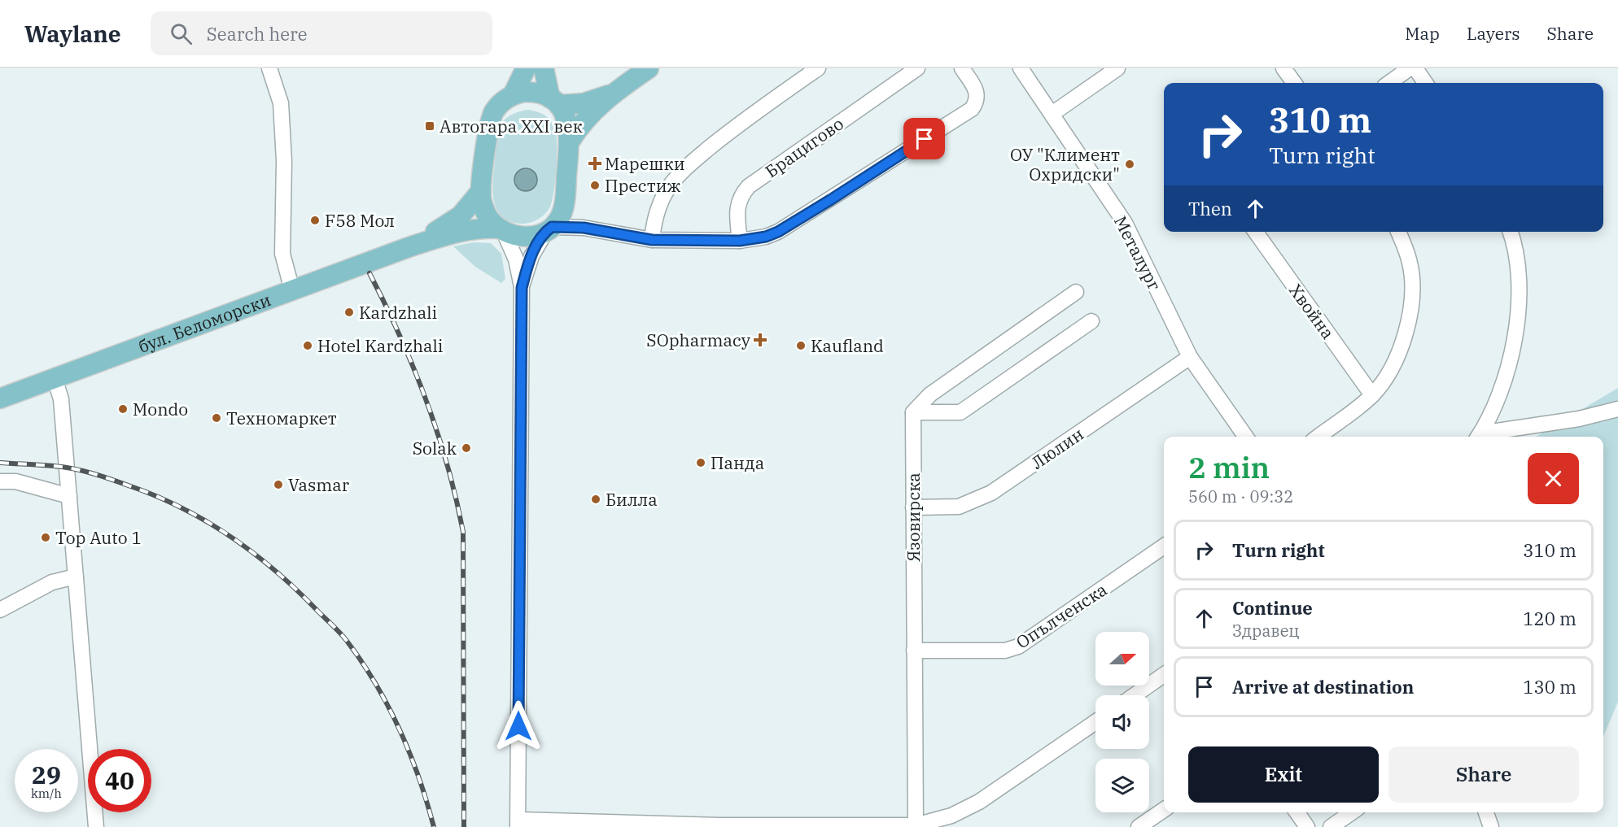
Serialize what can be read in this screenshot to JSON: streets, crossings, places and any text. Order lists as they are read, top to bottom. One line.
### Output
{"streets":{"main road":["бул. Беломорски"],"street":["Брацигово","Металург","Хвойна","Люлин","Язовирска","Опълченска"]},"crossings":[["Металург","Люлин"],["Люлин","Язовирска"],["Язовирска","Опълченска"]],"places":{"transit":["Автогара XXI век"],"health":["Марешки","SOpharmacy"],"other":["ОУ \"Климент Охридски\"","Престиж","F58 Mол","Kardzhali","Hotel Kardzhali","Kaufland","Mondo","Техномаркет","Solak","Панда","Vasmar","Билла","Top Auto 1"]},"north":"right","page":{"header":"Waylane","search":"Search here","nav":["Map","Layers","Share"],"turn":["310 m","Turn right"],"then":"Then","heading":["2 min","560 m · 09:32"],"list":[{"name":"Turn right","value":"310 m"},{"name":"Continue","note":"Здравец","value":"120 m"},{"name":"Arrive at destination","value":"130 m"}],"buttons":["Exit","Share"],"speed":"29 km/h","limit":"40"}}
